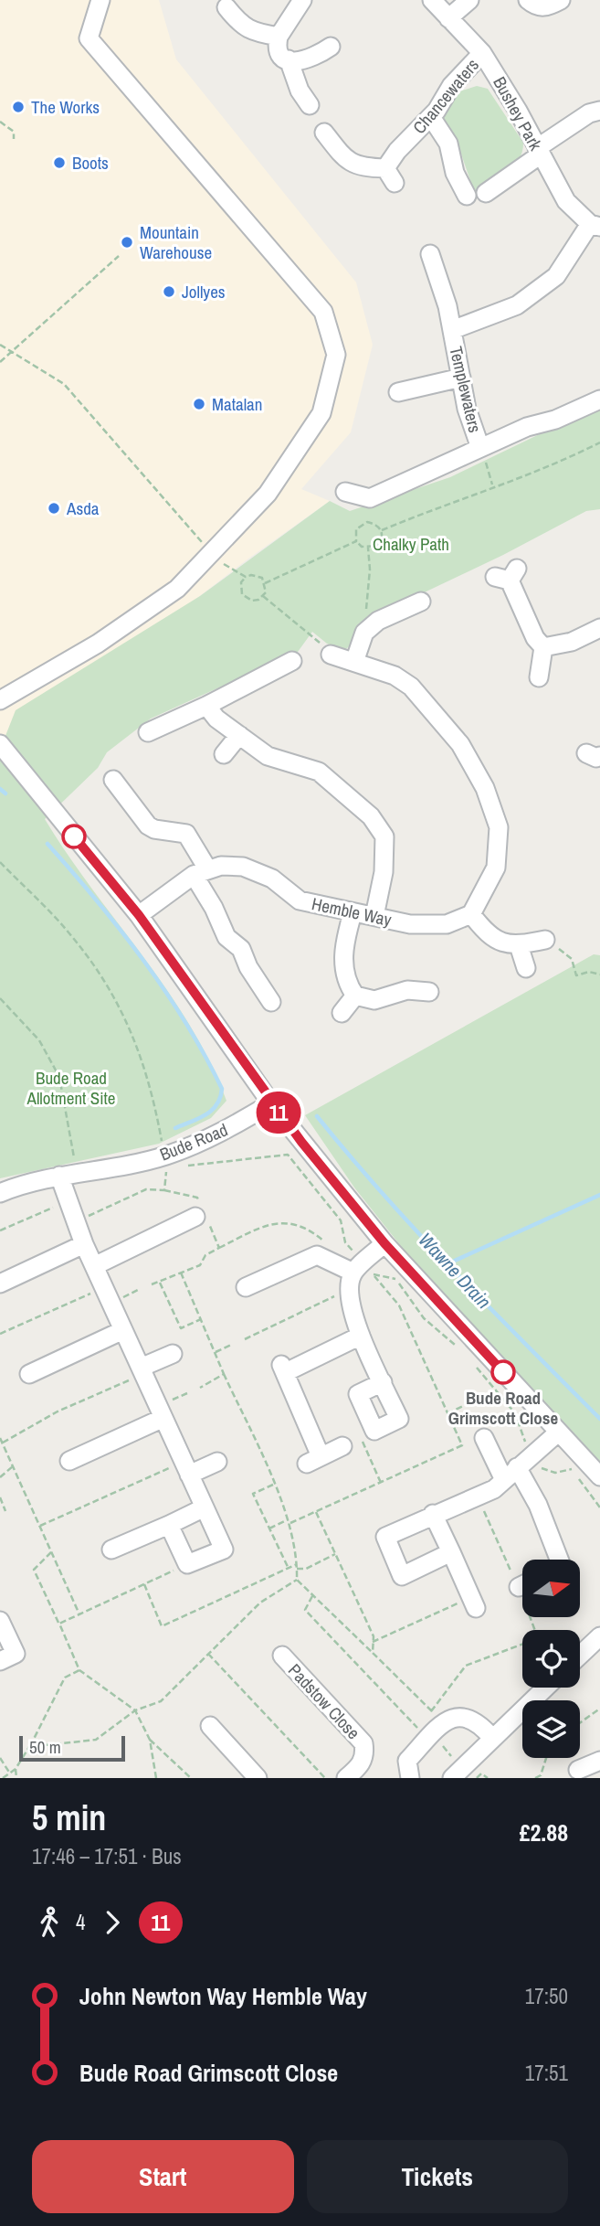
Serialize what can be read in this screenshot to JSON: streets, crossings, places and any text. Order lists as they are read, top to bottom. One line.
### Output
{"streets":{"street":["Chancewaters","Bushey Park","Templewaters","Hemble Way","Bude Road","Padstow Close"]},"crossings":[["Chancewaters","Bushey Park"],["Bushey Park","Templewaters"]],"water":["Wawne Drain"],"parks":["Chalky Path","Bude Road Allotment Site"],"places":["The Works","Boots","Mountain Warehouse","Jollyes","Matalan","Asda","Bude Road Grimscott Close"],"lines":["bus line 11"],"scale_bar":"50 m","north":"right","page":{"on_map":"11","scale":"50 m","heading":["5 min","17:46 – 17:51 · Bus","£2.88"],"legs":["4","11"],"list":[{"name":"John Newton Way Hemble Way","value":"17:50"},{"name":"Bude Road Grimscott Close","value":"17:51"}],"buttons":["Start","Tickets"]}}
